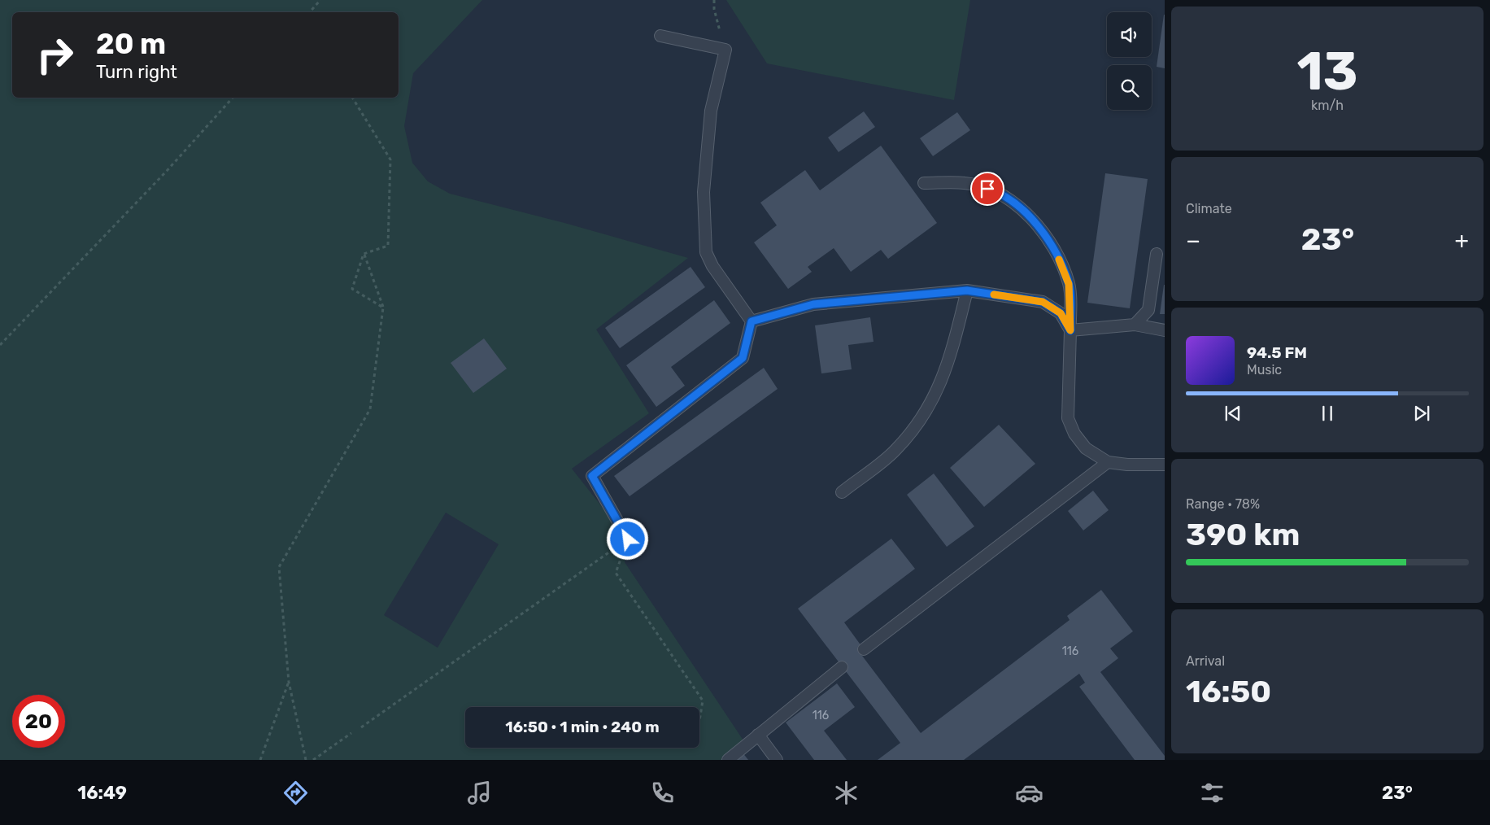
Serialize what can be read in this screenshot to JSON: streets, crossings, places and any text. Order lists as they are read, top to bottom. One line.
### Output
{"house_numbers":["116","116"],"page":{"tile":[["13","km/h"],"Climate",["Range · 78%","390 km"],["Arrival","16:50"]],"turn":["20 m","Turn right"],"heat":["−","23°","+"],"song":["94.5 FM","Music"],"limit":"20","trip":"16:50 · 1 min · 240 m","tabs":["16:49","23°"]}}
